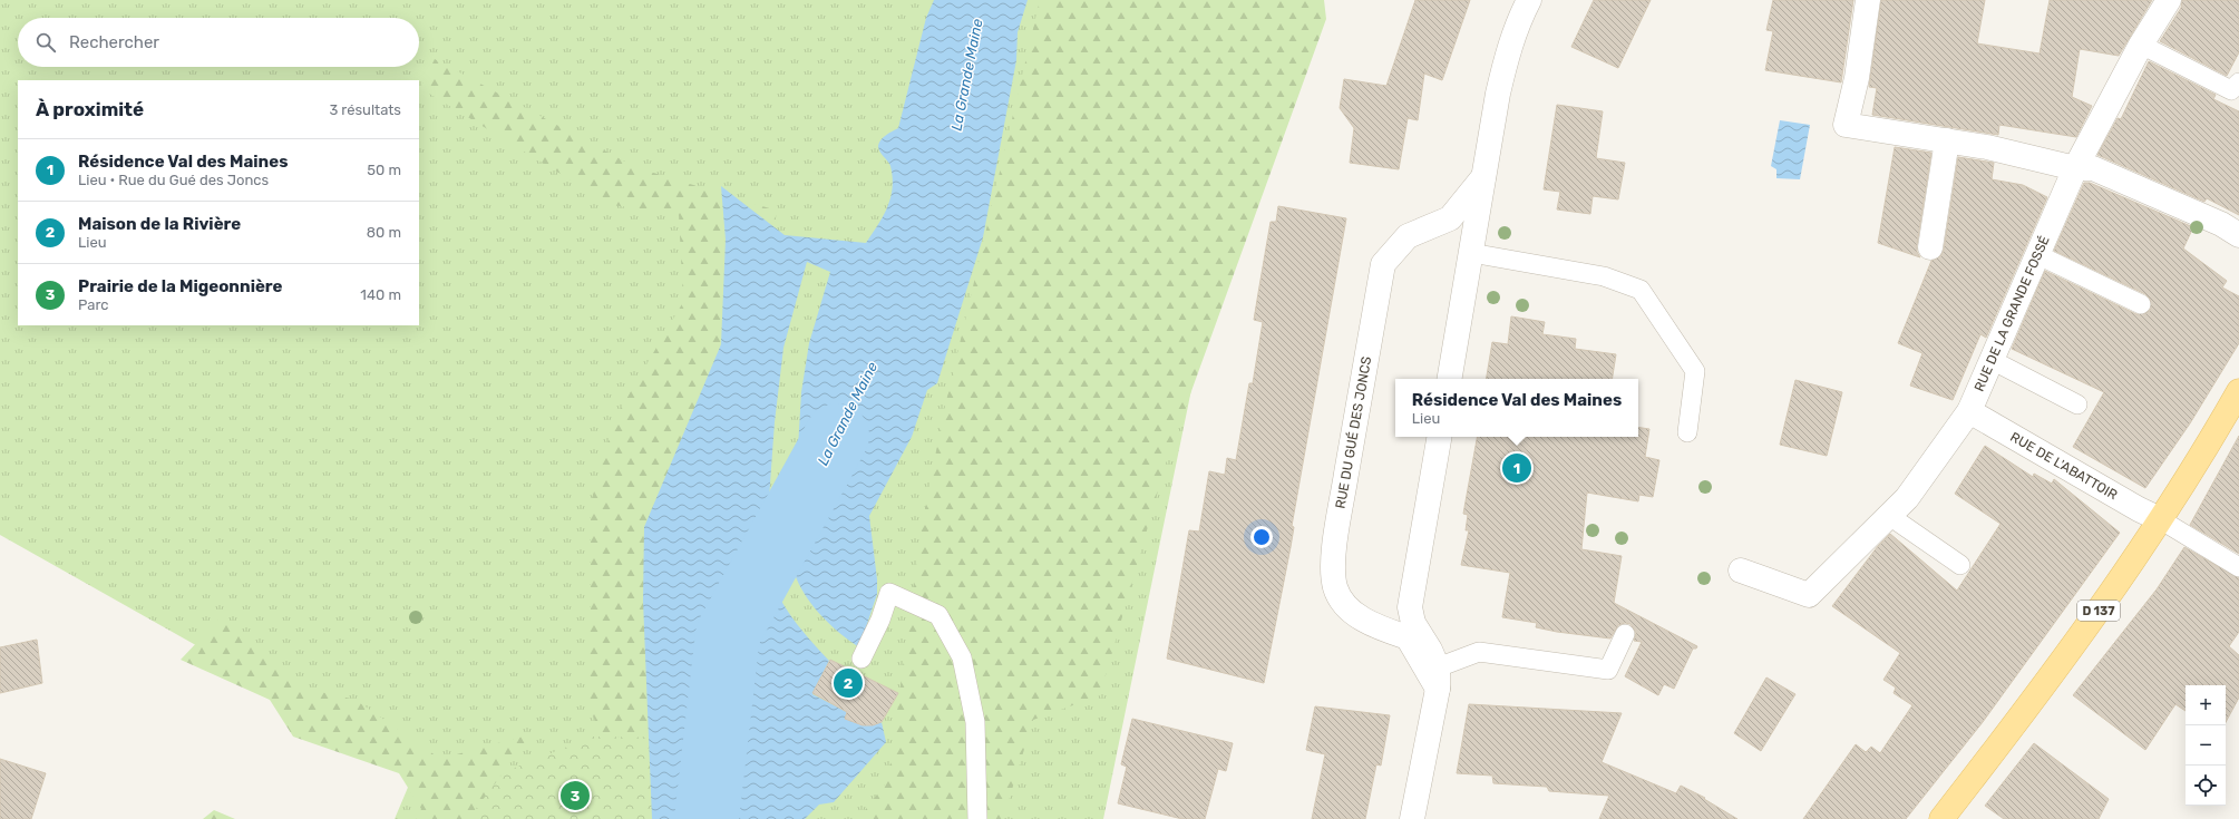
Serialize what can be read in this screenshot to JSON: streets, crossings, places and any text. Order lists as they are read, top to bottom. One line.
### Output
{"streets":{"main road":["D 137"],"street":["RUE DE LA GRANDE FOSSÉ","RUE DU GUÉ DES JONCS","RUE DE L'ABATTOIR"]},"crossings":[["RUE DE LA GRANDE FOSSÉ","RUE DE L'ABATTOIR"],["RUE DE L'ABATTOIR","D 137"]],"water":["La Grande Maine"],"page":{"search":"Rechercher","heading":["À proximité","3 résultats"],"list":[{"mark":"1","name":"Résidence Val des Maines","note":"Lieu · Rue du Gué des Joncs","value":"50 m"},{"mark":"2","name":"Maison de la Rivière","note":"Lieu","value":"80 m"},{"mark":"3","name":"Prairie de la Migeonnière","note":"Parc","value":"140 m"}],"popup":["Résidence Val des Maines","Lieu"],"pins":["1","2","3"],"map_buttons":["+","−"]}}
